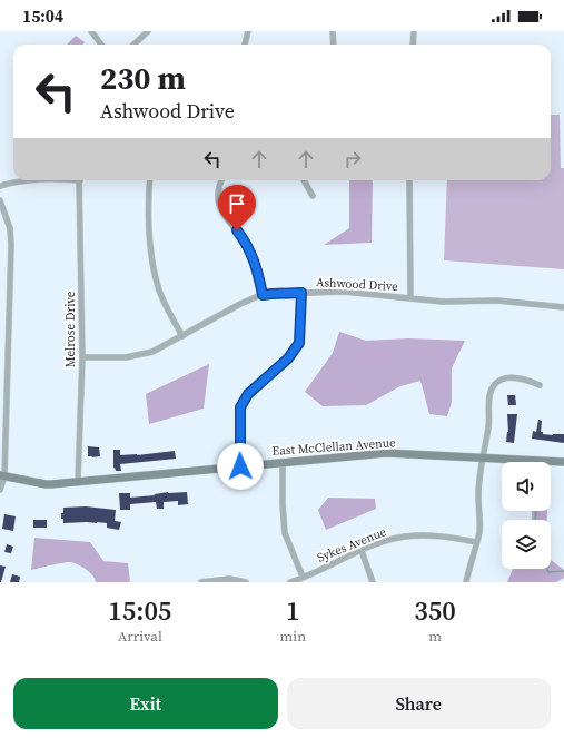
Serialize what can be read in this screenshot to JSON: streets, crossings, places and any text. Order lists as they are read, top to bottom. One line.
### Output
{"streets":{"street":["Ashwood Drive","Melrose Drive","East McClellan Avenue","Sykes Avenue"]},"crossings":[["Ashwood Drive","Melrose Drive"],["Melrose Drive","East McClellan Avenue"]],"page":{"status":"15:04","turn":["230 m","Ashwood Drive"],"eta":["15:05","Arrival","1","min","350","m"],"buttons":["Exit","Share"]}}
